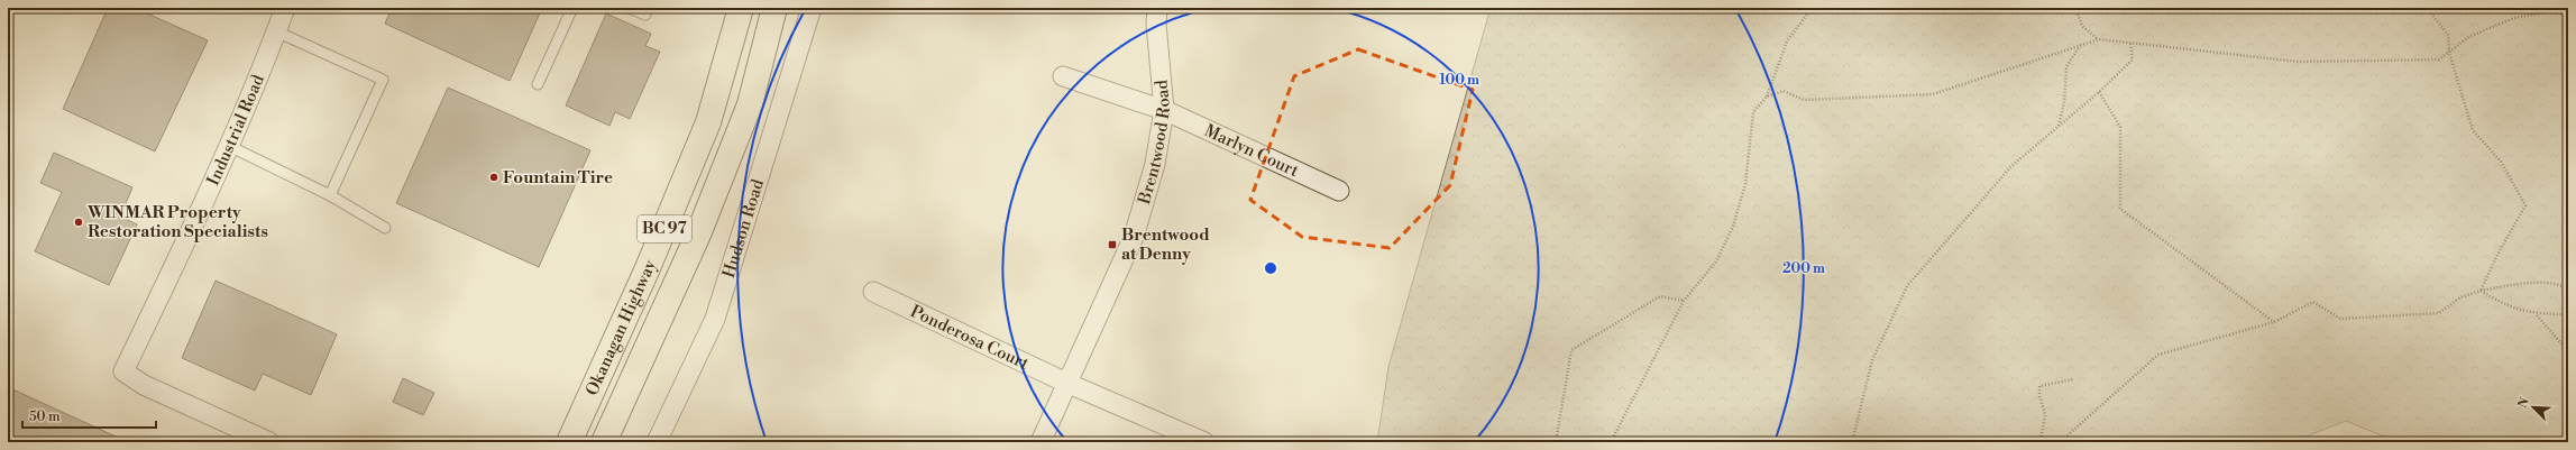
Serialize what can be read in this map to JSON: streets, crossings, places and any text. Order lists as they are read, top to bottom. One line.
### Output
{"streets":{"highway":["BC 97","Okanagan Highway"],"street":["Industrial Road","Brentwood Road","Marlyn Court","Hudson Road","Ponderosa Court"]},"crossings":[["Brentwood Road","Marlyn Court"],["Brentwood Road","Ponderosa Court"]],"places":{"other":["Fountain Tire","WINMAR Property Restoration Specialists"],"transit":["Brentwood at Denny"]},"scale_bar":"50 m","north":"top left","rings":["100 m","200 m"]}
